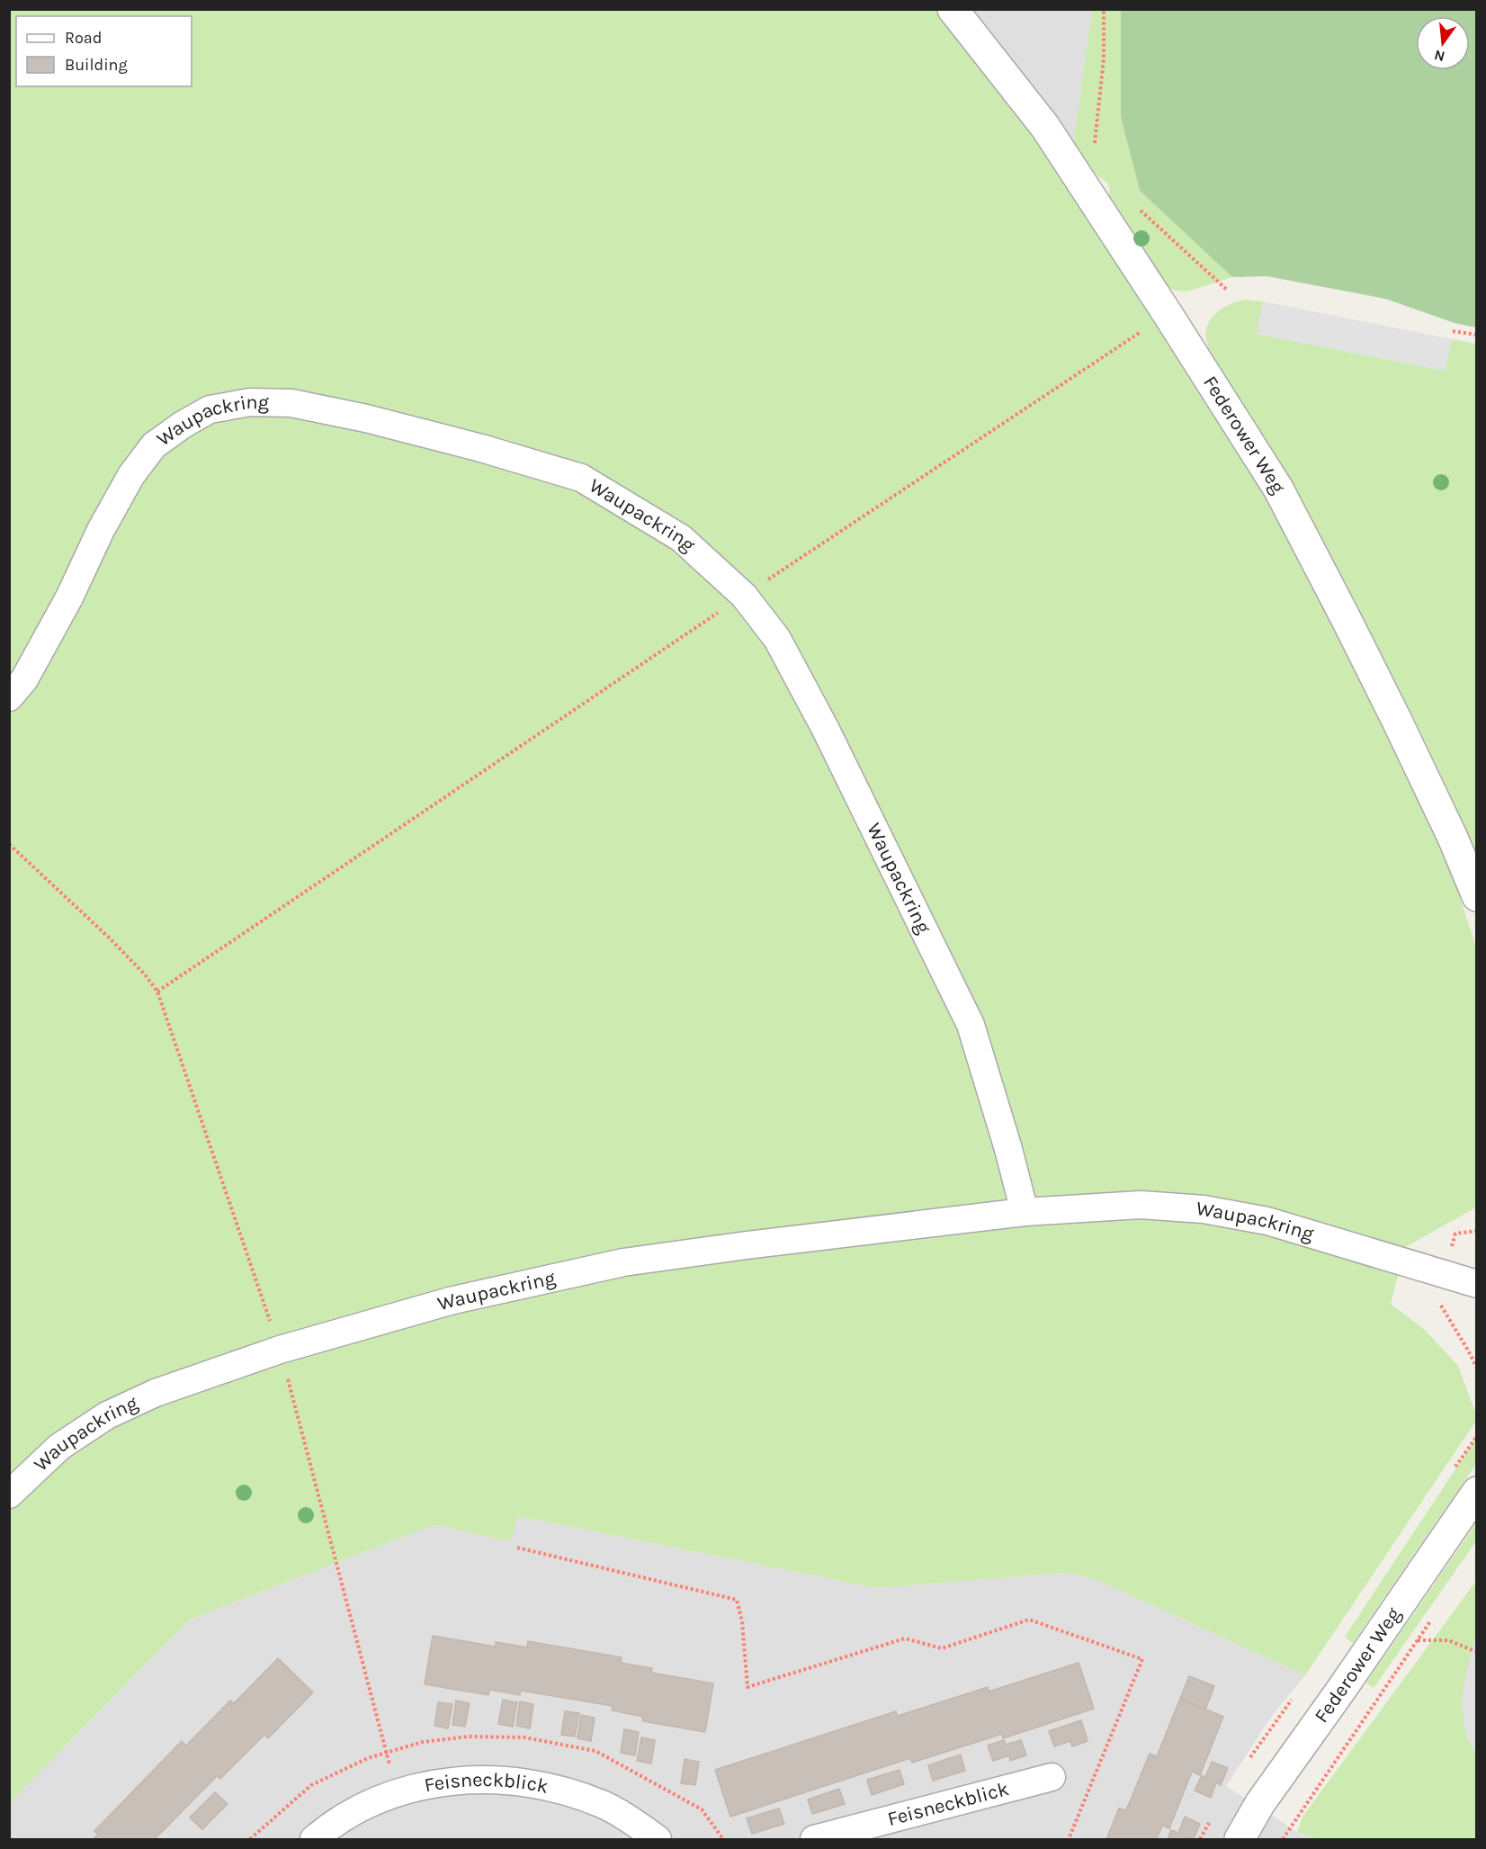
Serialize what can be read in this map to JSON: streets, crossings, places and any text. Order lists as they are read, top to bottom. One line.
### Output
{"streets":{"street":["Waupackring","Federower Weg","Feisneckblick"]},"legend":["Road","Building"],"north":"bottom"}
